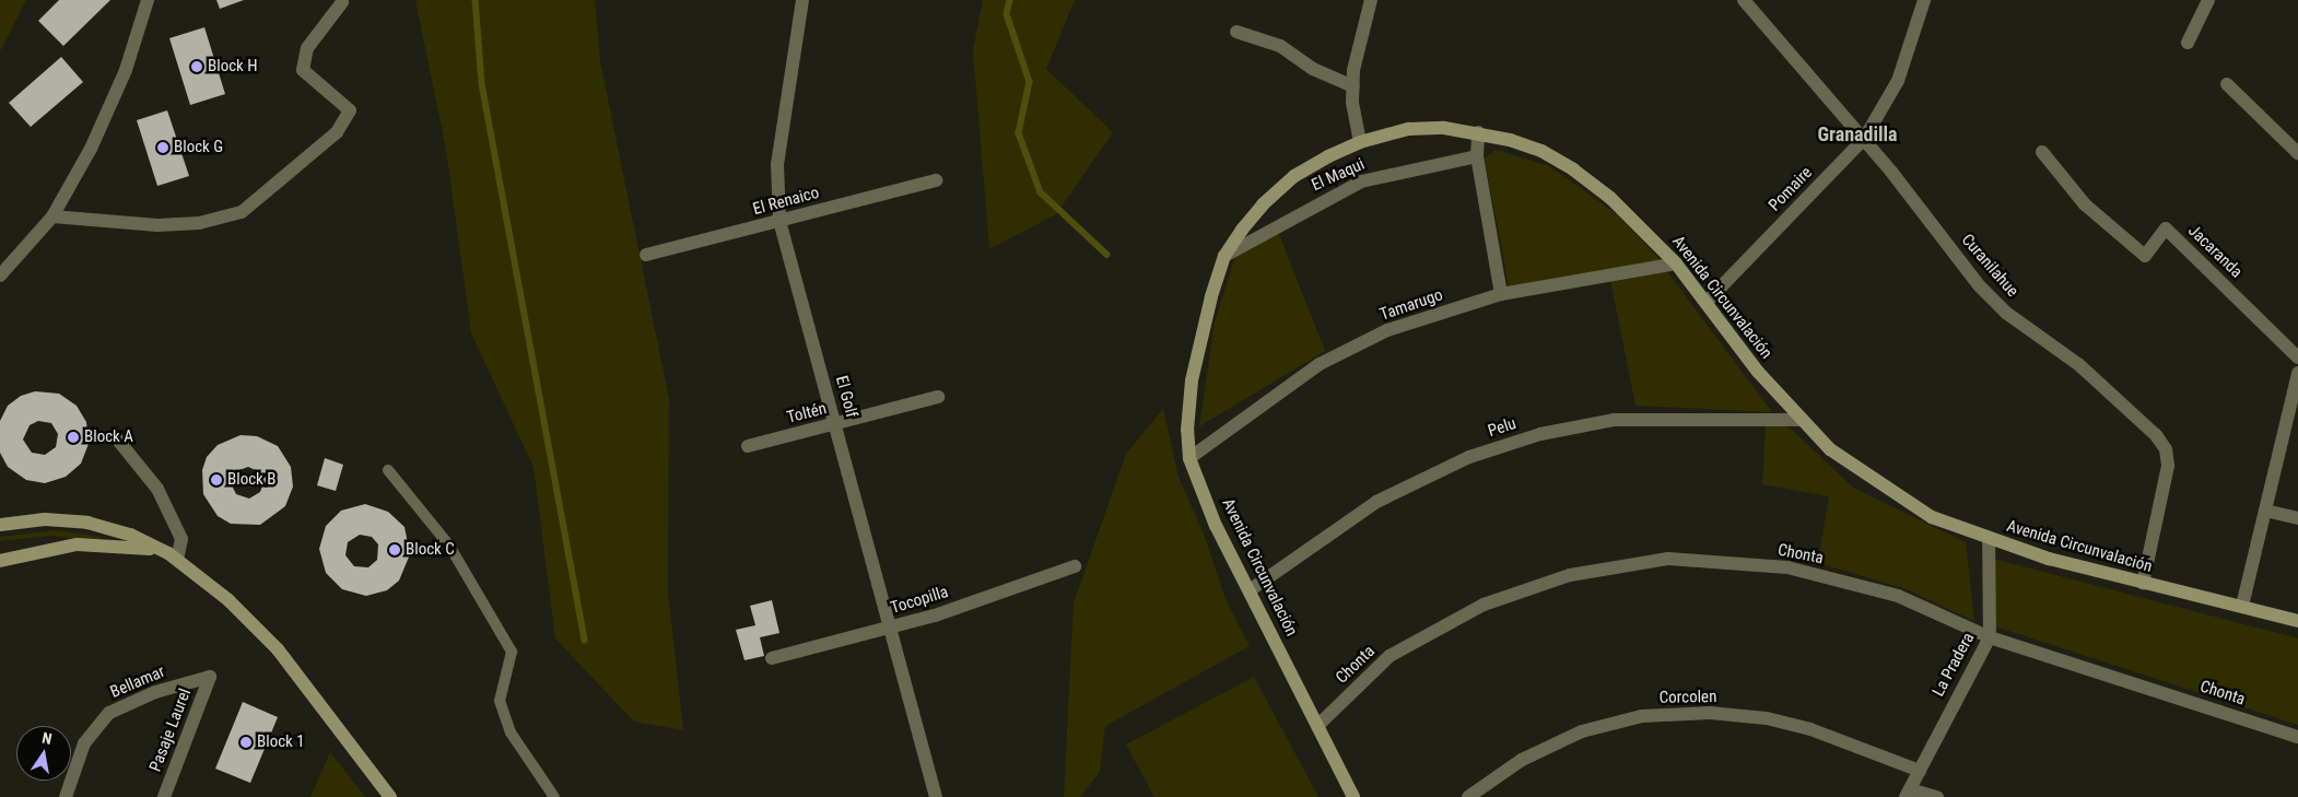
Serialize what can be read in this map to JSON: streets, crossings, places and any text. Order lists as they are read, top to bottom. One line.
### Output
{"streets":{"street":["El Maqui","Pomaire","El Renaico","Jacaranda","Curanilahue","Avenida Circunvalación","Tamarugo","El Golf","Toltén","Pelu","Chonta","Tocopilla","La Pradera","Bellamar","Corcolen","Pasaje Laurel"]},"crossings":[["El Maqui","Avenida Circunvalación"],["Pomaire","Curanilahue"],["Pomaire","Avenida Circunvalación"],["El Renaico","El Golf"],["Curanilahue","Avenida Circunvalación"],["Avenida Circunvalación","Tamarugo"],["Avenida Circunvalación","Pelu"],["Avenida Circunvalación","Chonta"],["Avenida Circunvalación","La Pradera"],["El Golf","Toltén"],["El Golf","Tocopilla"],["Chonta","La Pradera"],["La Pradera","Corcolen"],["Bellamar","Pasaje Laurel"]],"districts":["Granadilla"],"places":["Block H","Block G","Block A","Block B","Block C","Block 1"],"north":"top"}
